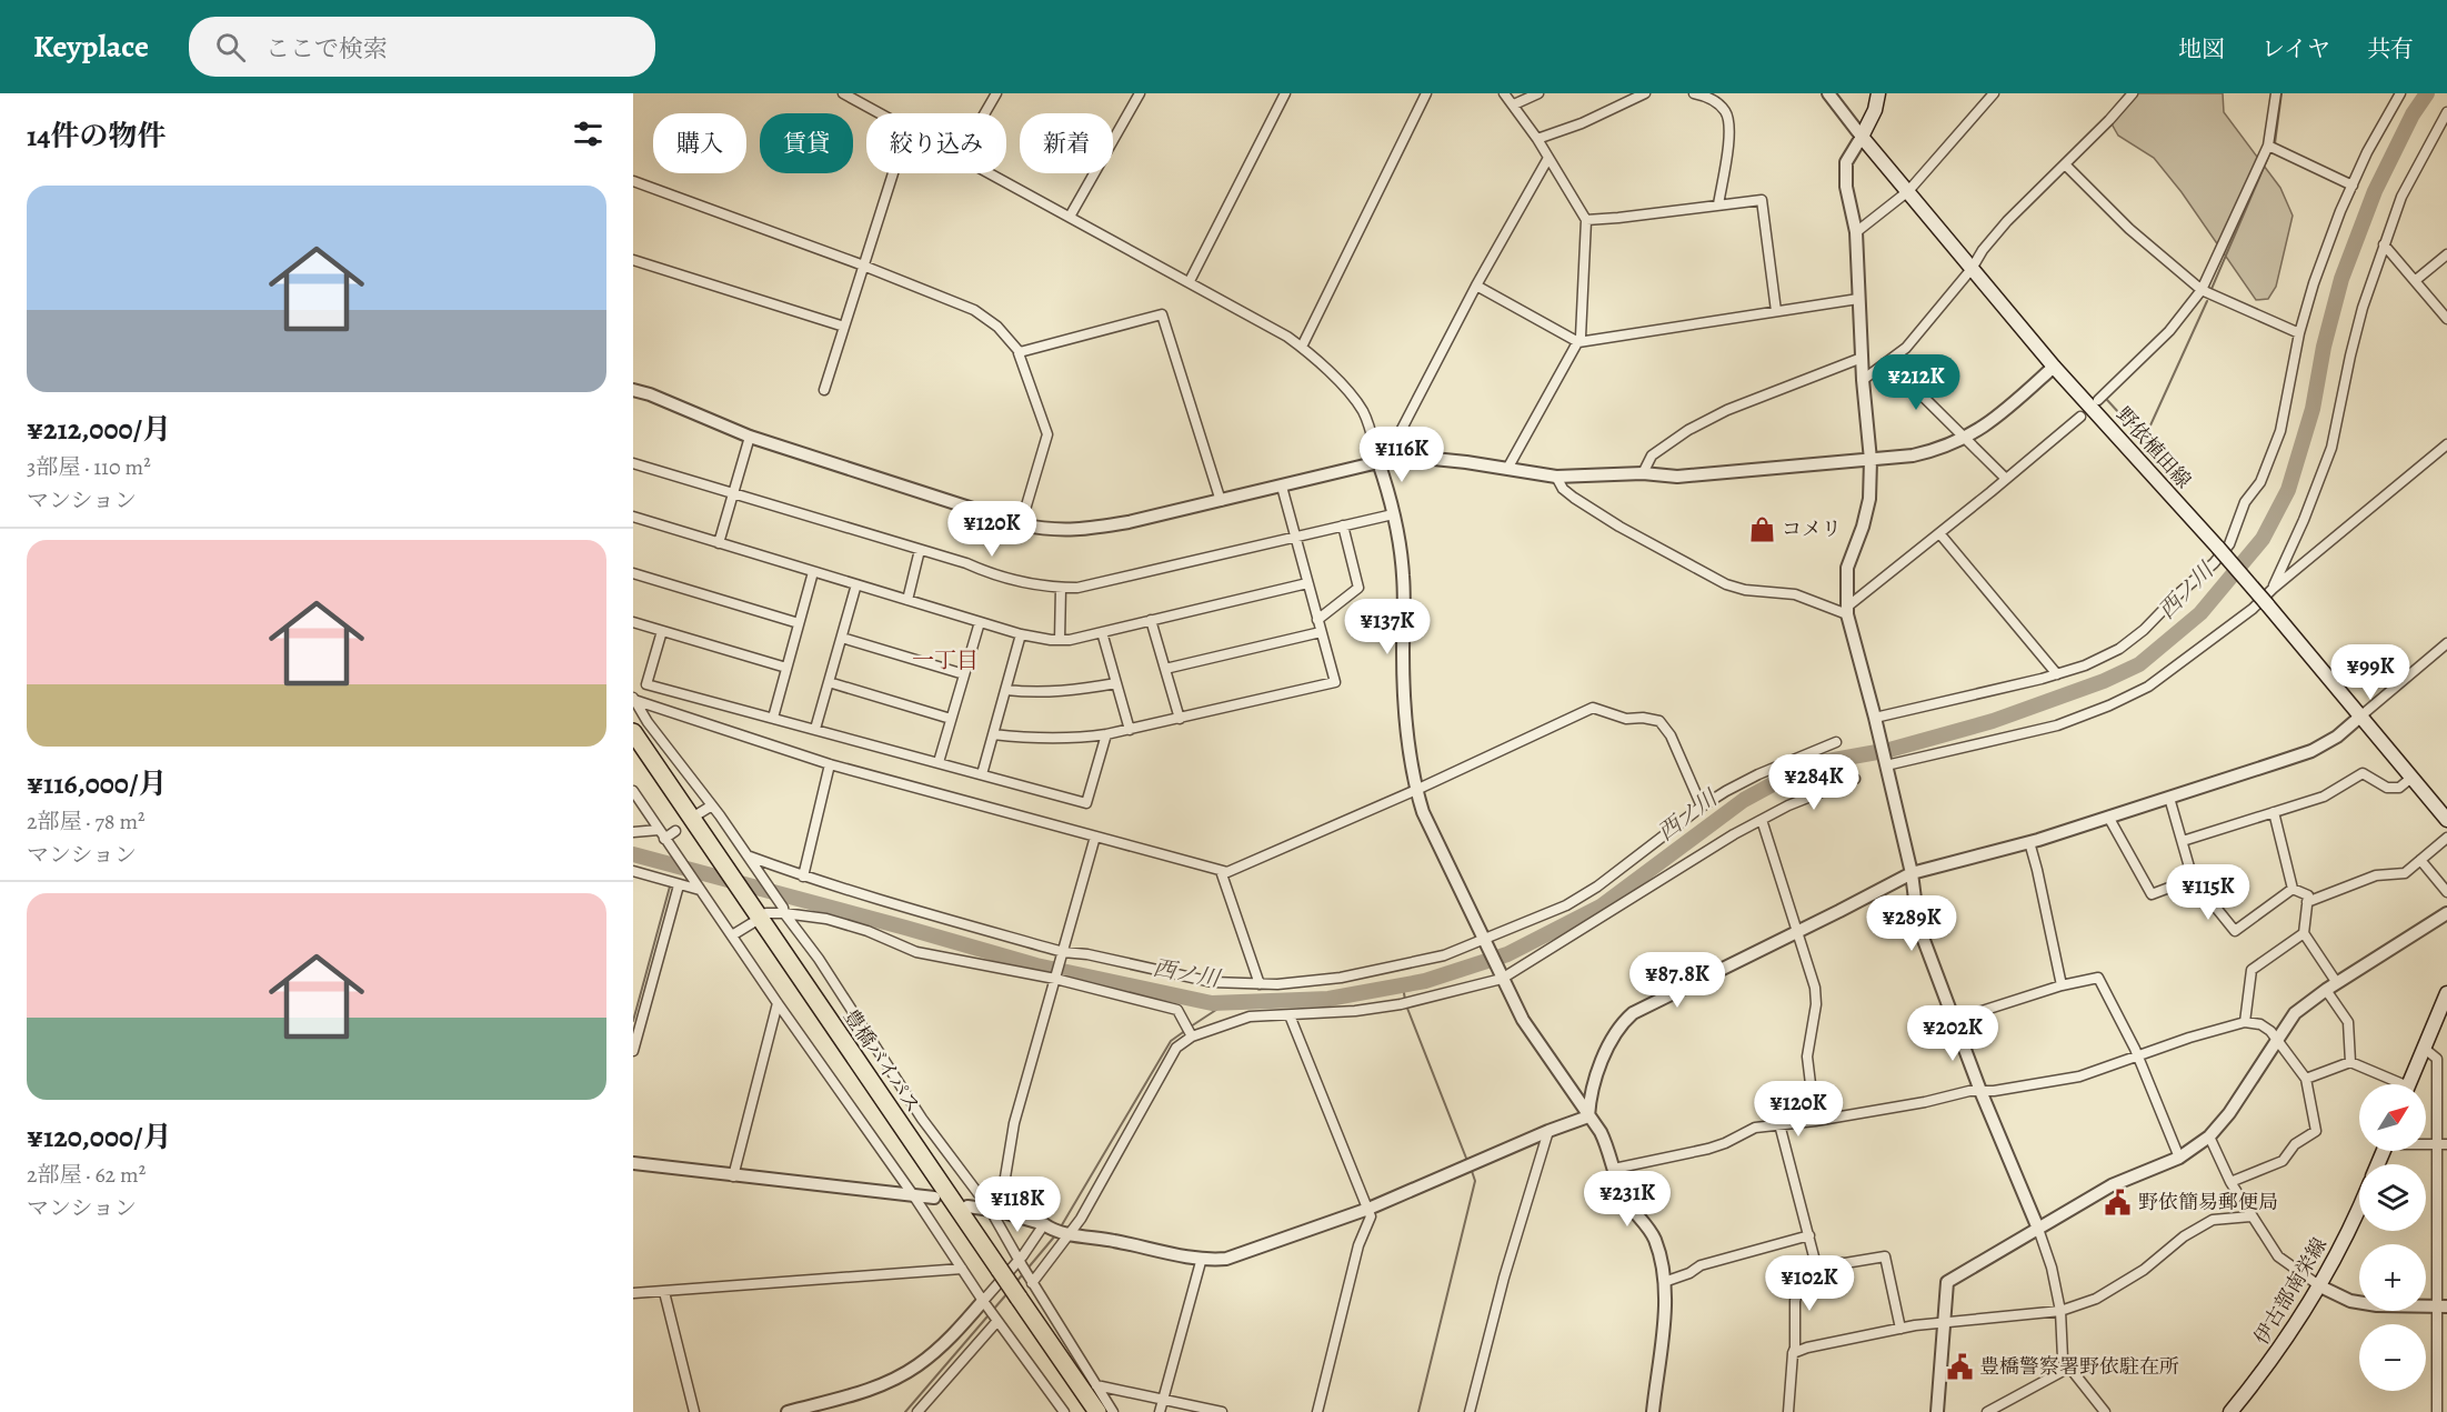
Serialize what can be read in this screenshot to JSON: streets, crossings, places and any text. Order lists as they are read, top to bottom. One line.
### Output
{"streets":{"highway":["豊橋バイパス"],"main road":["野依植田線","伊古部南栄線"]},"districts":["一丁目"],"water":["西ノ川"],"places":{"shop":["コメリ"],"public building":["野依簡易郵便局","豊橋警察署野依駐在所"]},"north":"top right","page":{"header":"Keyplace","search":"ここで検索","nav":["地図","レイヤ","共有"],"heading":"14件の物件","chip":["購入","賃貸","絞り込み","新着"],"list":[{"name":"¥212,000/月","note":"3部屋 · 110 m² · マンション"},{"name":"¥116,000/月","note":"2部屋 · 78 m² · マンション"},{"name":"¥120,000/月","note":"2部屋 · 62 m² · マンション"}],"price":["¥212K","¥116K","¥120K","¥137K","¥99K","¥284K","¥115K","¥289K","¥87.8K","¥202K","¥120K","¥231K","¥118K","¥102K"],"map_buttons":["+","−"]}}
